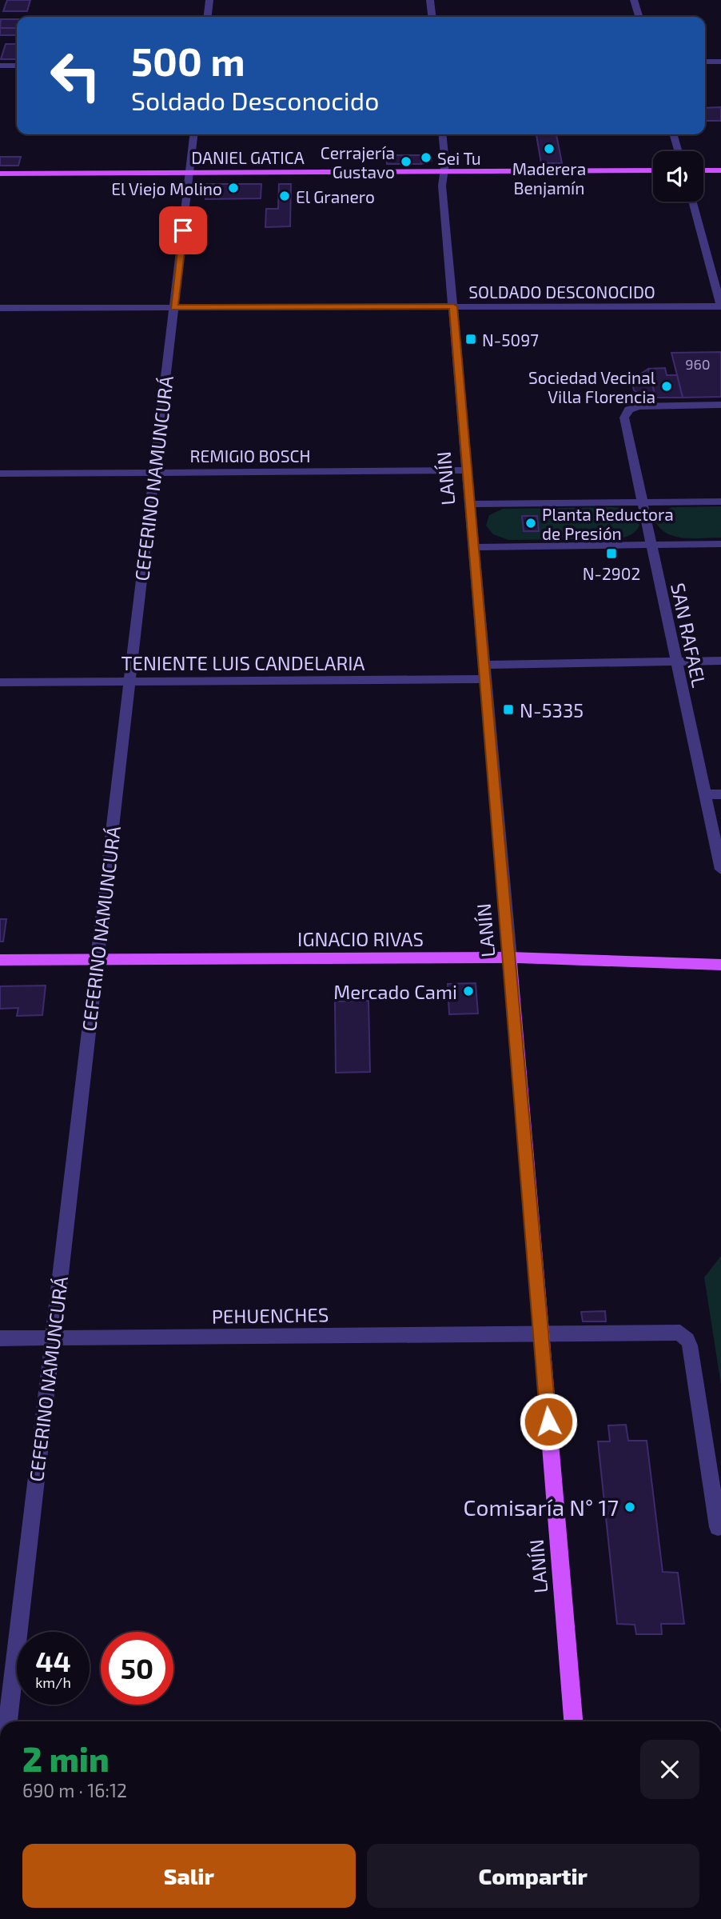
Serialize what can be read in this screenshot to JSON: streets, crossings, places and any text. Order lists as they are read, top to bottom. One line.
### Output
{"streets":{"main road":["DANIEL GATICA","LANÍN","IGNACIO RIVAS"],"street":["SOLDADO DESCONOCIDO","REMIGIO BOSCH","CEFERINO NAMUNCURÁ","SAN RAFAEL","TENIENTE LUIS CANDELARIA","PEHUENCHES"]},"crossings":[["DANIEL GATICA","CEFERINO NAMUNCURÁ"],["DANIEL GATICA","LANÍN"],["SOLDADO DESCONOCIDO","CEFERINO NAMUNCURÁ"],["SOLDADO DESCONOCIDO","LANÍN"],["REMIGIO BOSCH","CEFERINO NAMUNCURÁ"],["REMIGIO BOSCH","LANÍN"],["CEFERINO NAMUNCURÁ","TENIENTE LUIS CANDELARIA"],["CEFERINO NAMUNCURÁ","IGNACIO RIVAS"],["CEFERINO NAMUNCURÁ","PEHUENCHES"],["LANÍN","TENIENTE LUIS CANDELARIA"],["LANÍN","IGNACIO RIVAS"],["LANÍN","PEHUENCHES"]],"places":{"other":["Maderera Benjamín","Sei Tu","Cerrajería Gustavo","El Viejo Molino","El Granero","Sociedad Vecinal Villa Florencia","Planta Reductora de Presión","Mercado Cami","Comisaría N° 17"],"transit":["N-5097","N-2902","N-5335"]},"house_numbers":["960"],"page":{"turn":["500 m","Soldado Desconocido"],"speed":"44 km/h","limit":"50","heading":["2 min","690 m · 16:12"],"buttons":["Salir","Compartir"]}}
